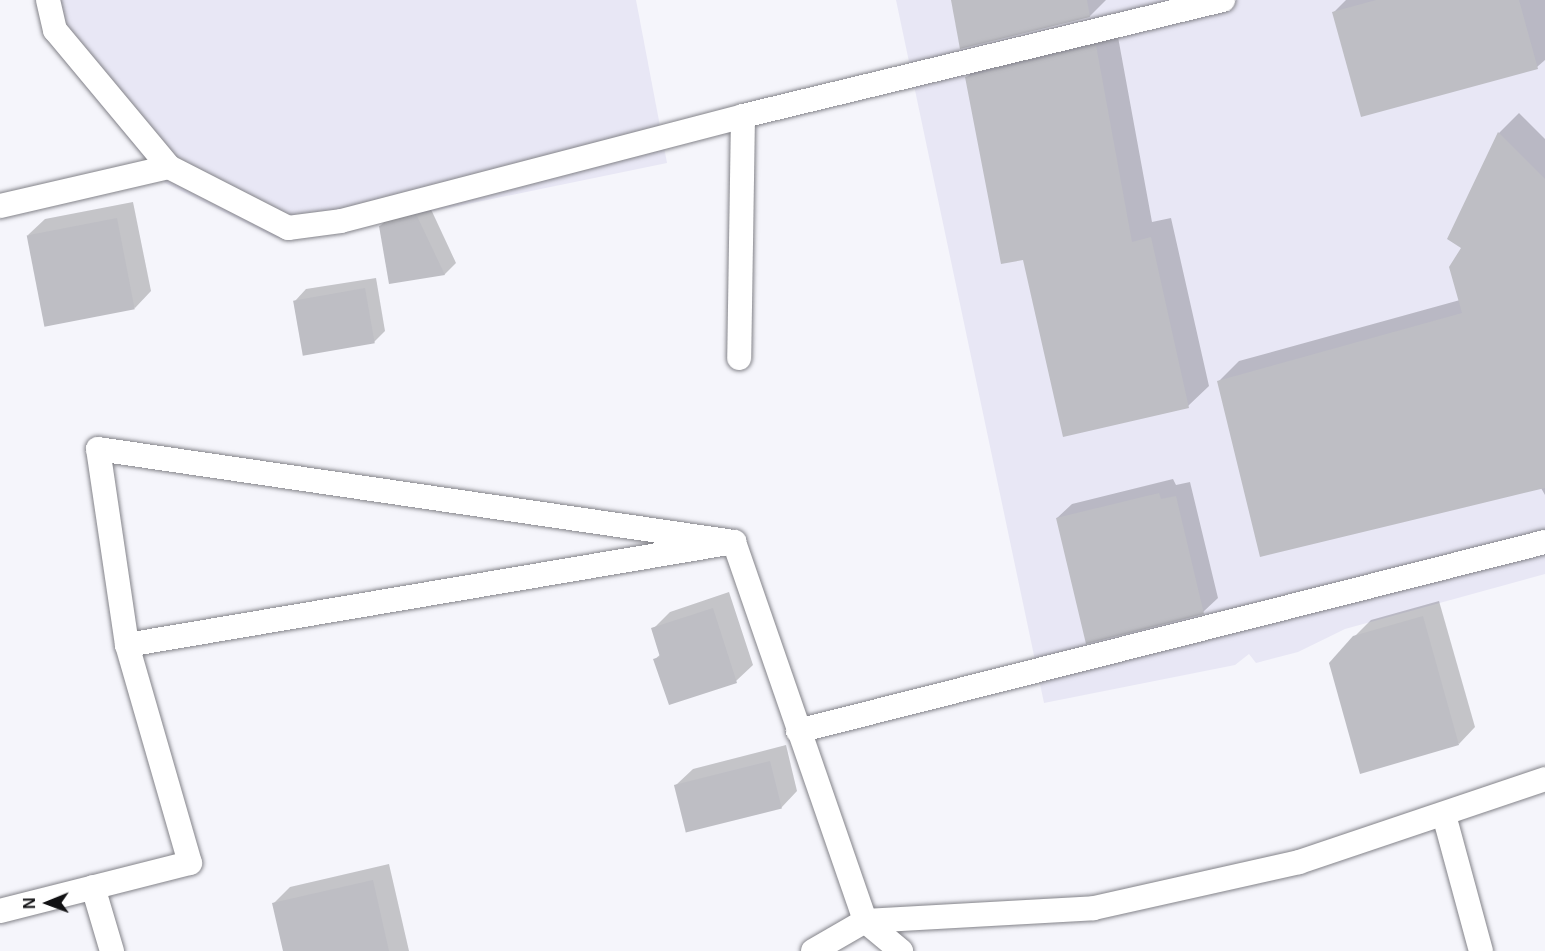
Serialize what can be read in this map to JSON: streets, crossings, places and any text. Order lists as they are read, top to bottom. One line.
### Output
{"north":"left"}
